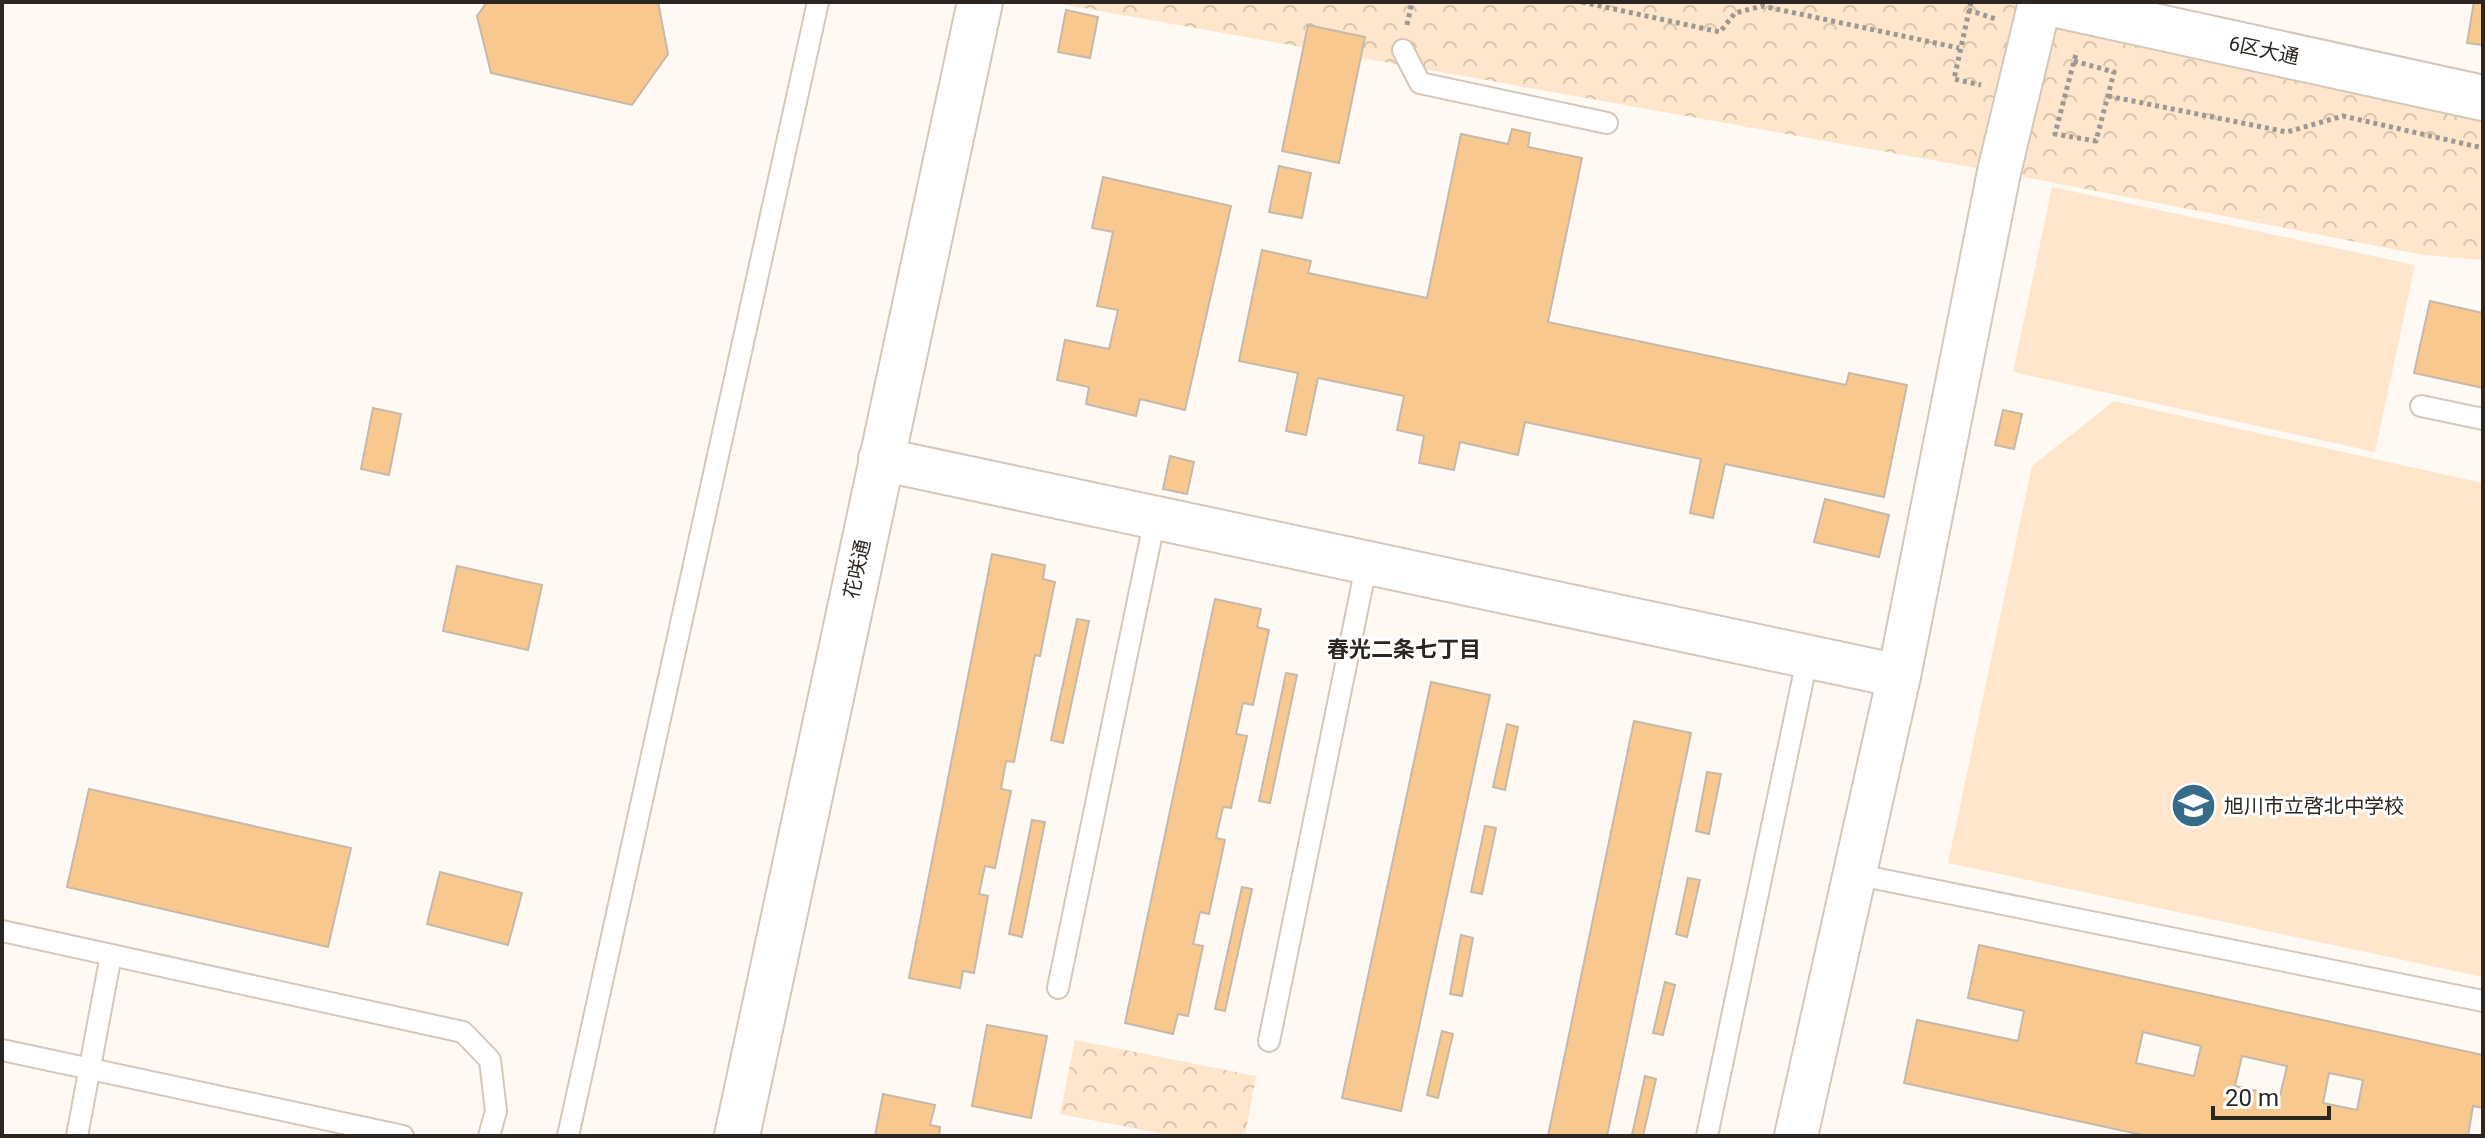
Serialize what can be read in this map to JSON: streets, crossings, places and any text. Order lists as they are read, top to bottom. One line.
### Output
{"streets":{"street":["6区大通","花咲通"]},"districts":["春光二条七丁目"],"places":{"school or university":["旭川市立啓北中学校"]},"scale_bar":"20 m"}
